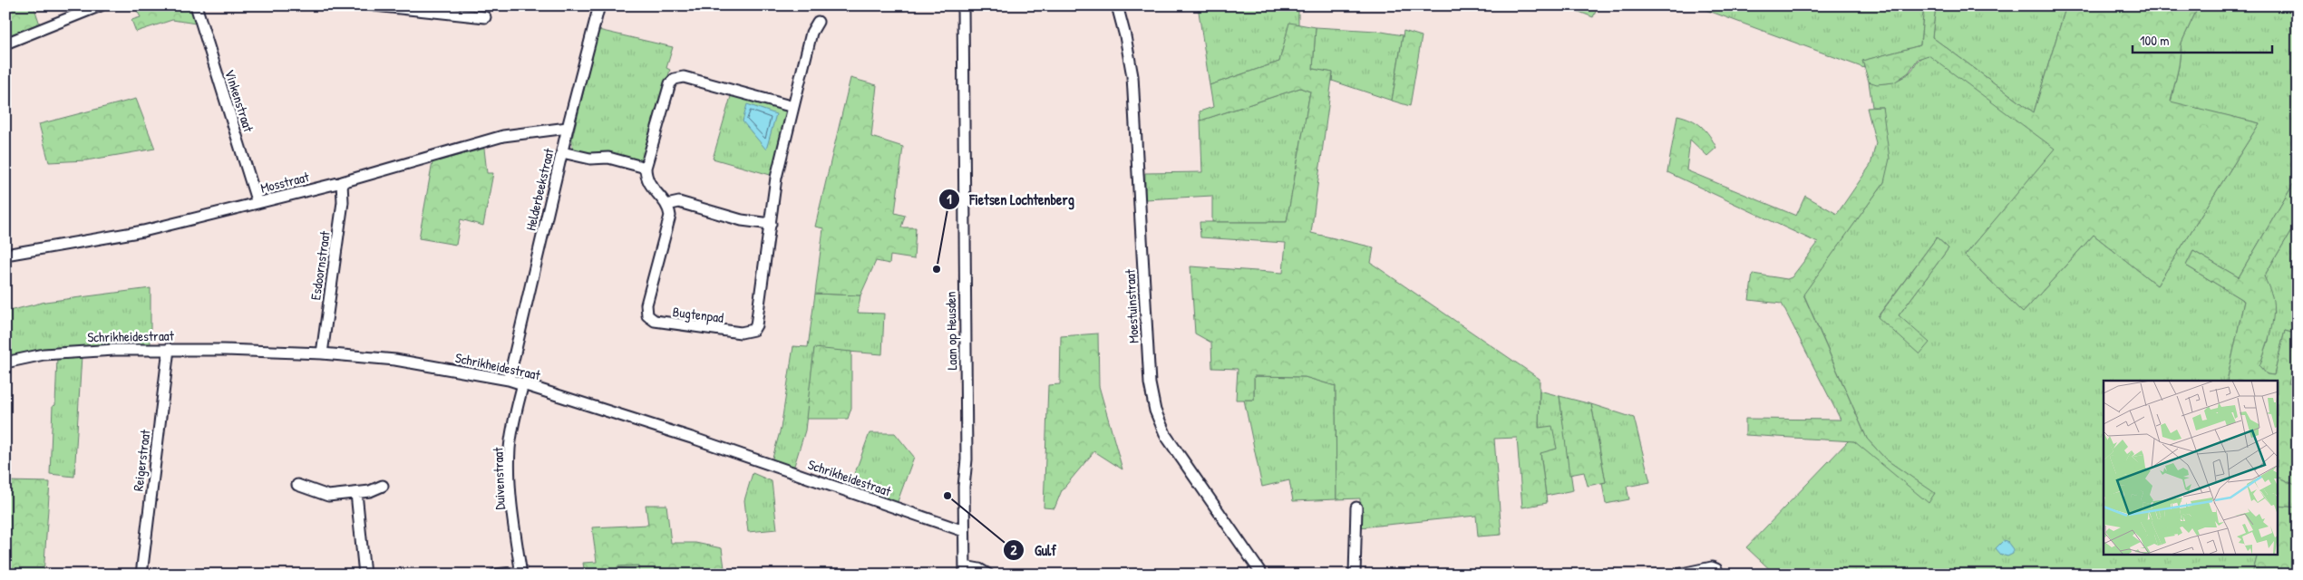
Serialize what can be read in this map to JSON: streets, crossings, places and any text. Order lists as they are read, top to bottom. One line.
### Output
{"streets":{"street":["Vinkenstraat","Mosstraat","Helderbeekstraat","Esdoornstraat","Moestuinstraat","Bugtenpad","Laan op Heusden","Schrikheidestraat","Reigerstraat","Duivenstraat"]},"crossings":[["Vinkenstraat","Mosstraat"],["Mosstraat","Helderbeekstraat"],["Mosstraat","Esdoornstraat"],["Helderbeekstraat","Schrikheidestraat"],["Esdoornstraat","Schrikheidestraat"],["Laan op Heusden","Schrikheidestraat"],["Schrikheidestraat","Reigerstraat"],["Schrikheidestraat","Duivenstraat"]],"places":["Fietsen Lochtenberg","Gulf"],"scale_bar":"100 m"}
